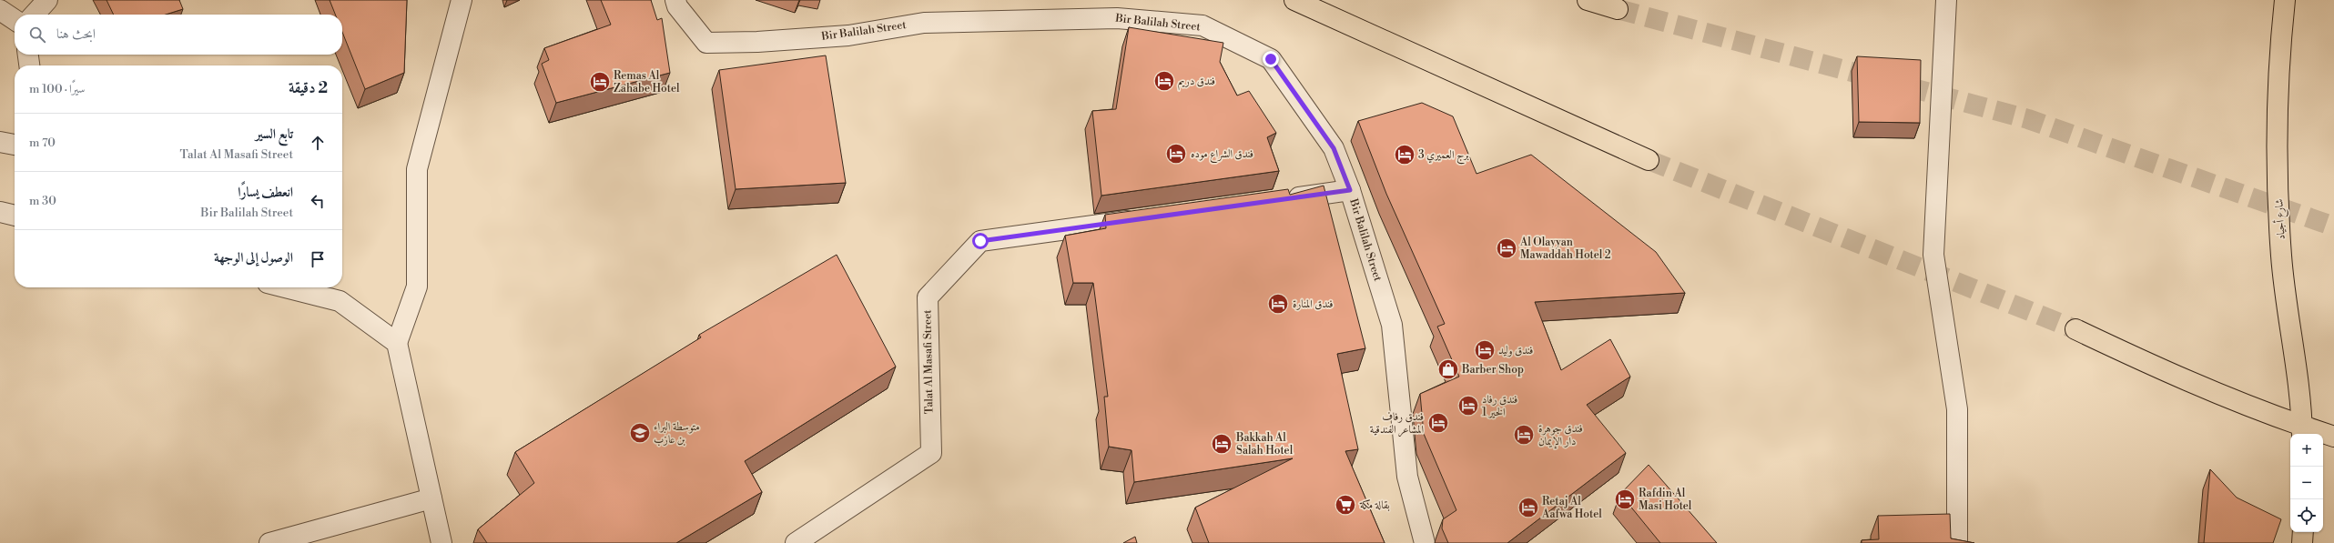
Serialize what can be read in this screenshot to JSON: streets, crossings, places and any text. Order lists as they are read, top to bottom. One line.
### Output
{"streets":{"main road":["شارع أجياد"],"street":["Bir Balilah Street","Talat Al Masafi Street"]},"places":{"hotel":["فندق دريم","Remas Al Zahabe Hotel","فندق الشراع موده","برج العميري 3","Al Olayyan Mawaddah Hotel 2","فندق المنارة","فندق وليد","فندق رفاد الخير 1","فندق رفاف المشاعر الفندقية","فندق جوهرة دار الإيمان","Bakkah Al Salah Hotel","Rafdin Al Masi Hotel","Retaj Al Aafwa Hotel"],"shop":["Barber Shop"],"school or university":["متوسطة البراء بن عازب"],"supermarket":["بقالة مكة"]},"page":{"search":"ابحث هنا","heading":["2 دقيقة","سيرًا · 100 m"],"list":[["تابع السير","Talat Al Masafi Street","70 m"],["انعطف يسارًا","Bir Balilah Street","30 m"],"الوصول إلى الوجهة"],"map_buttons":["+","−"]}}
